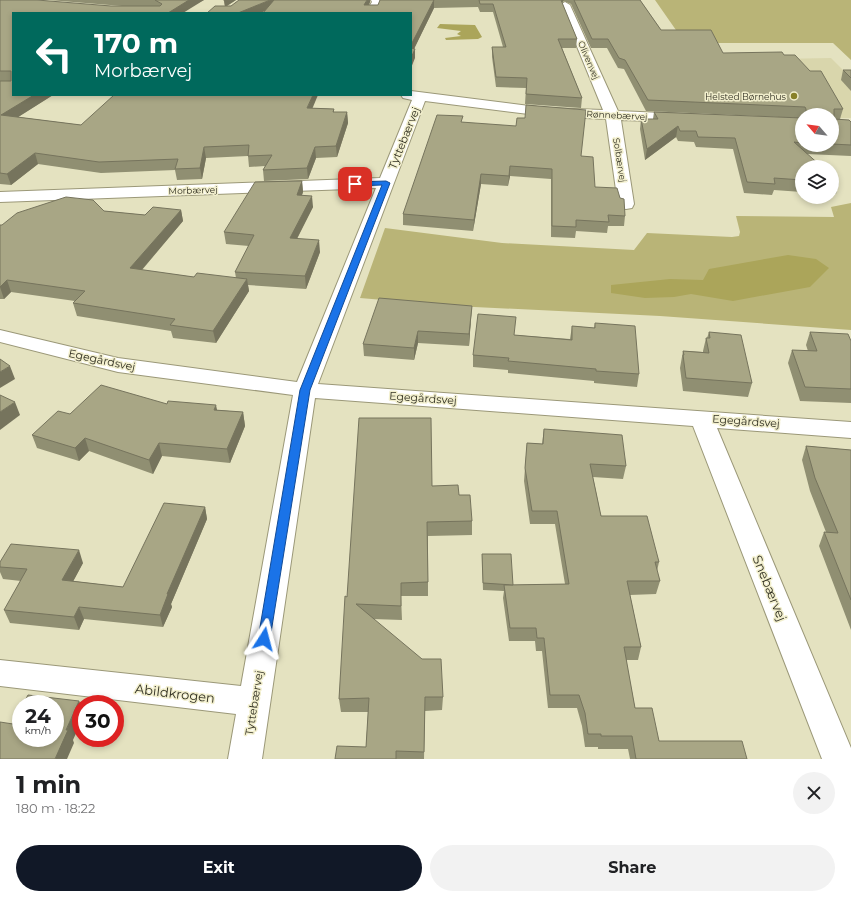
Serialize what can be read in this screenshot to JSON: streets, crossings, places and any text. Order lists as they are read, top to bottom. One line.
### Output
{"streets":{"street":["Olivenvej","Rønnebærvej","Tyttebærvej","Solbærvej","Morbærvej","Egegårdsvej","Snebærvej","Abildkrogen"]},"crossings":[["Olivenvej","Rønnebærvej"],["Olivenvej","Solbærvej"],["Rønnebærvej","Tyttebærvej"],["Rønnebærvej","Solbærvej"],["Tyttebærvej","Morbærvej"],["Tyttebærvej","Egegårdsvej"],["Tyttebærvej","Abildkrogen"],["Egegårdsvej","Snebærvej"]],"places":["Helsted Børnehus"],"north":"top left","page":{"turn":["170 m","Morbærvej"],"speed":"24 km/h","limit":"30","heading":["1 min","180 m · 18:22"],"buttons":["Exit","Share"]}}
